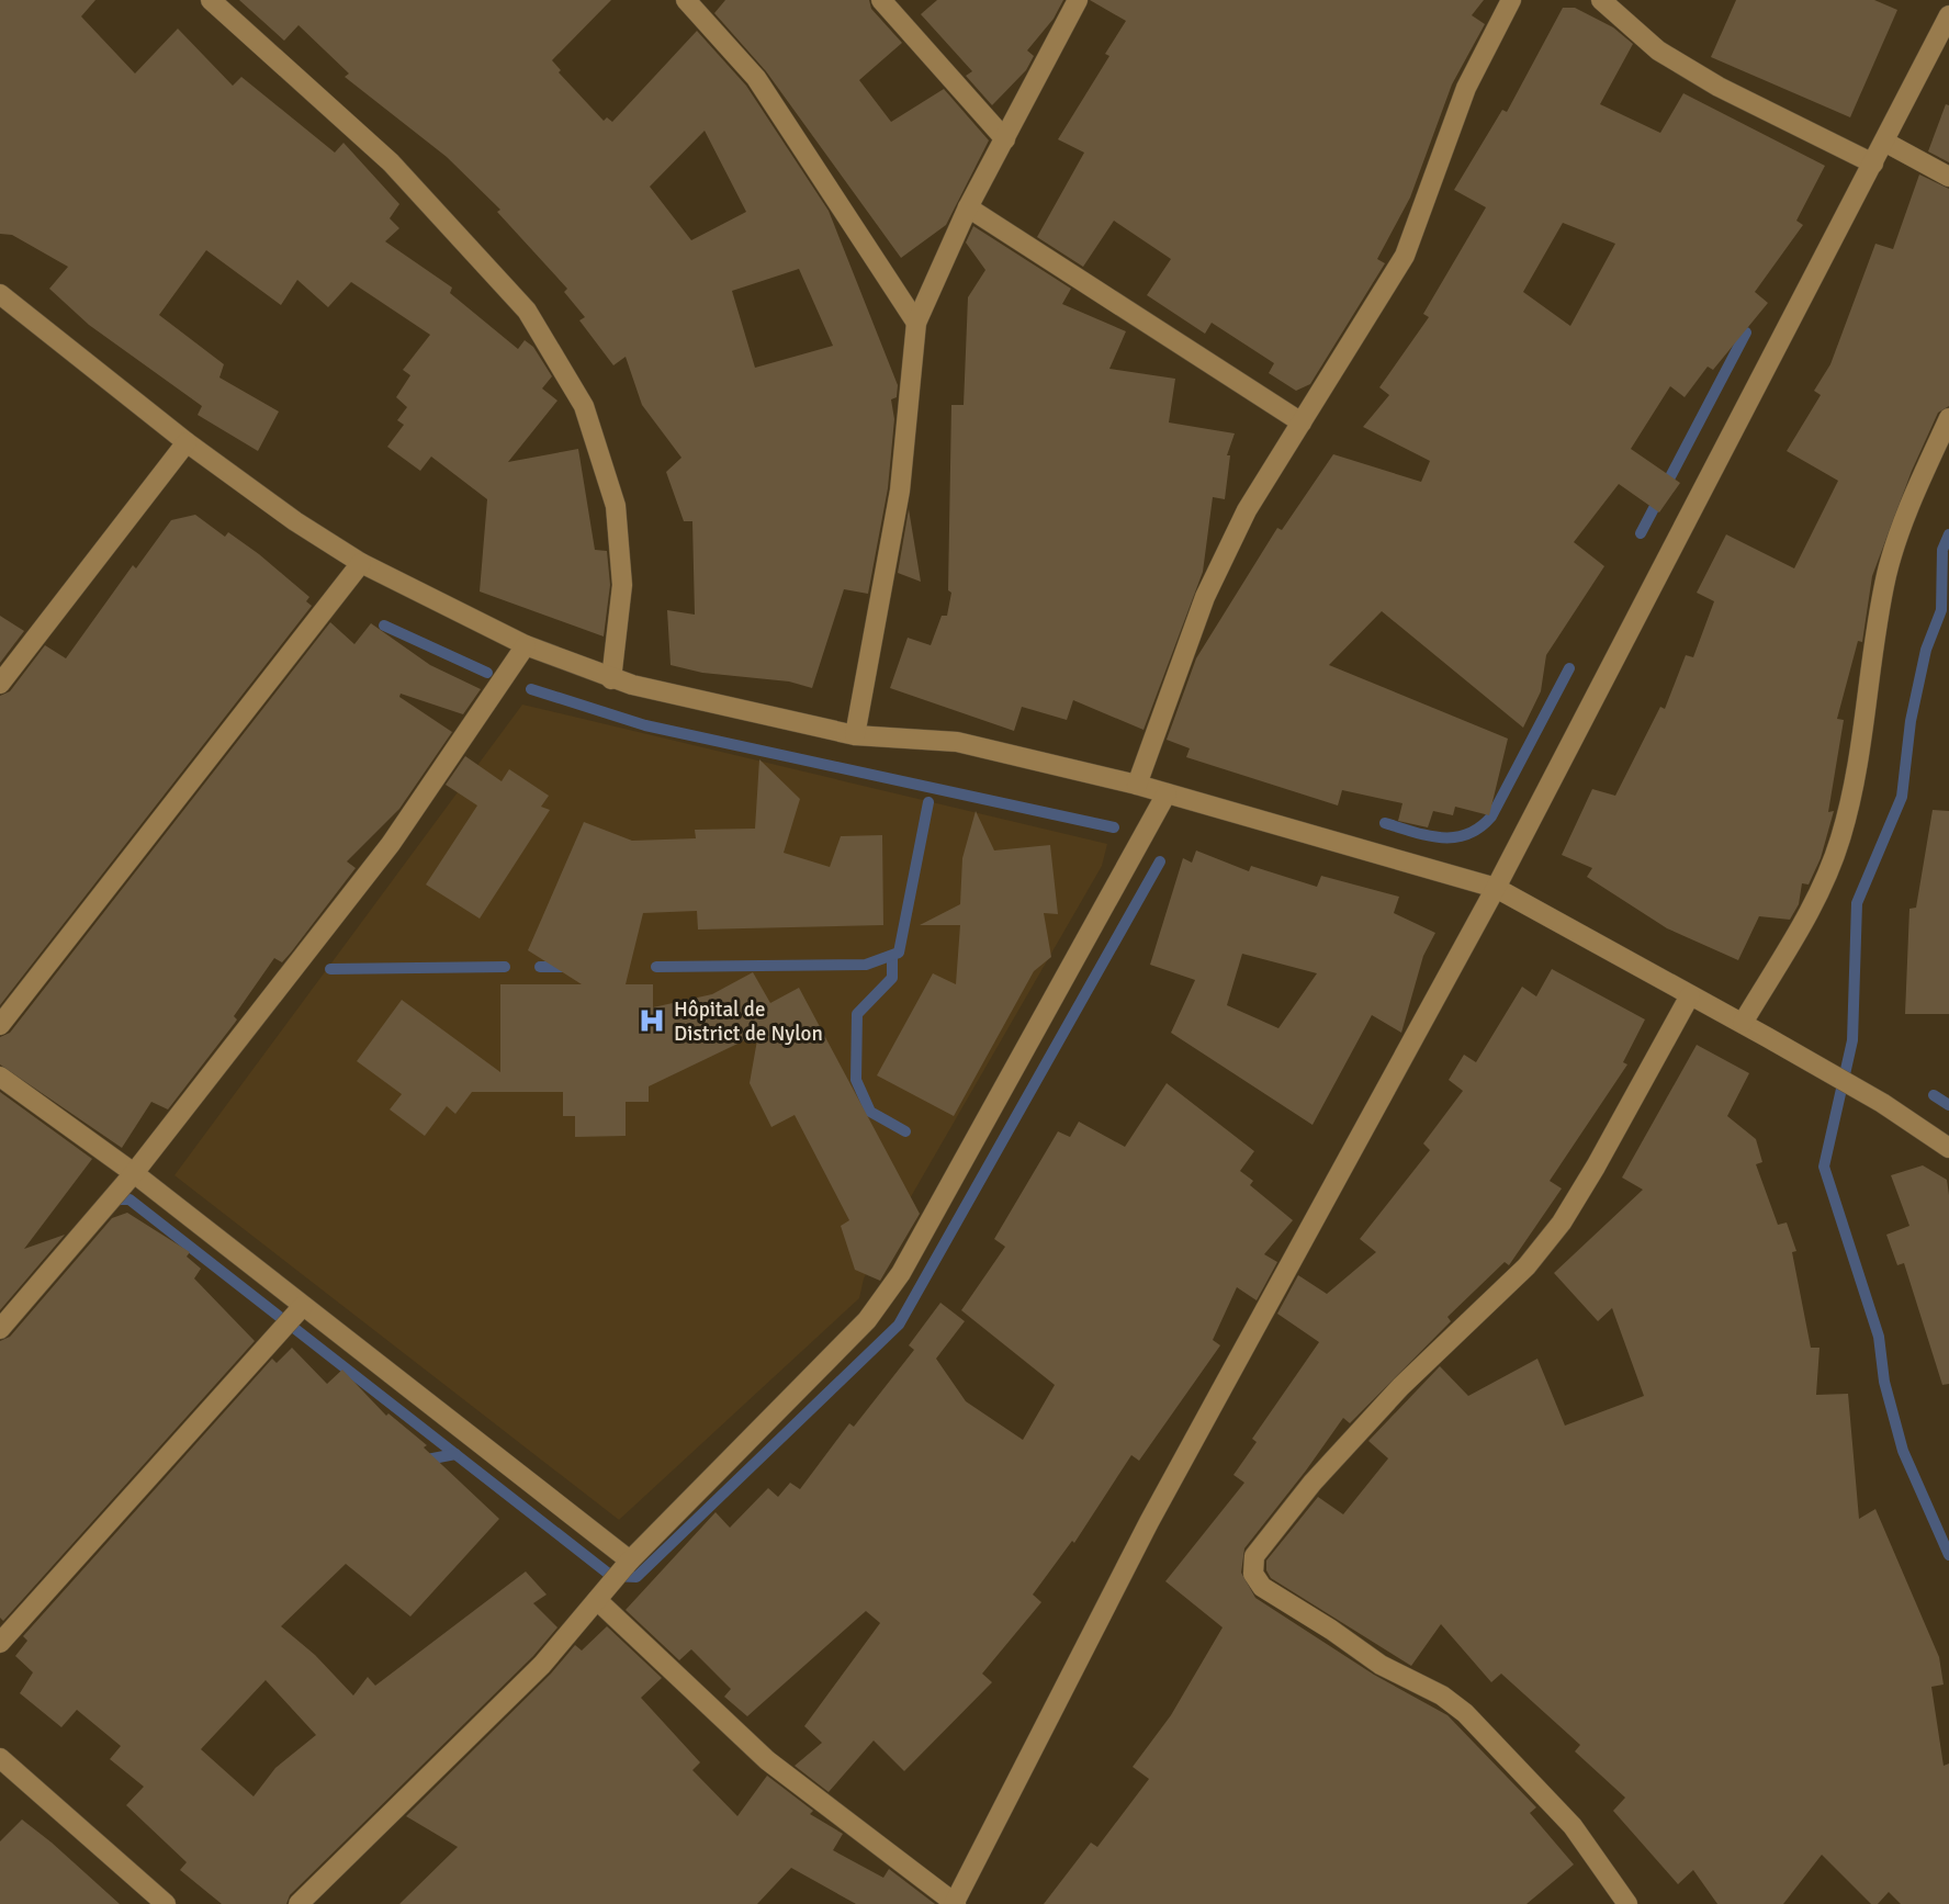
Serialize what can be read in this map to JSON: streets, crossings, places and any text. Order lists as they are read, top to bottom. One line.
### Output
{"places":{"hospital":["Hôpital de District de Nylon"]}}
